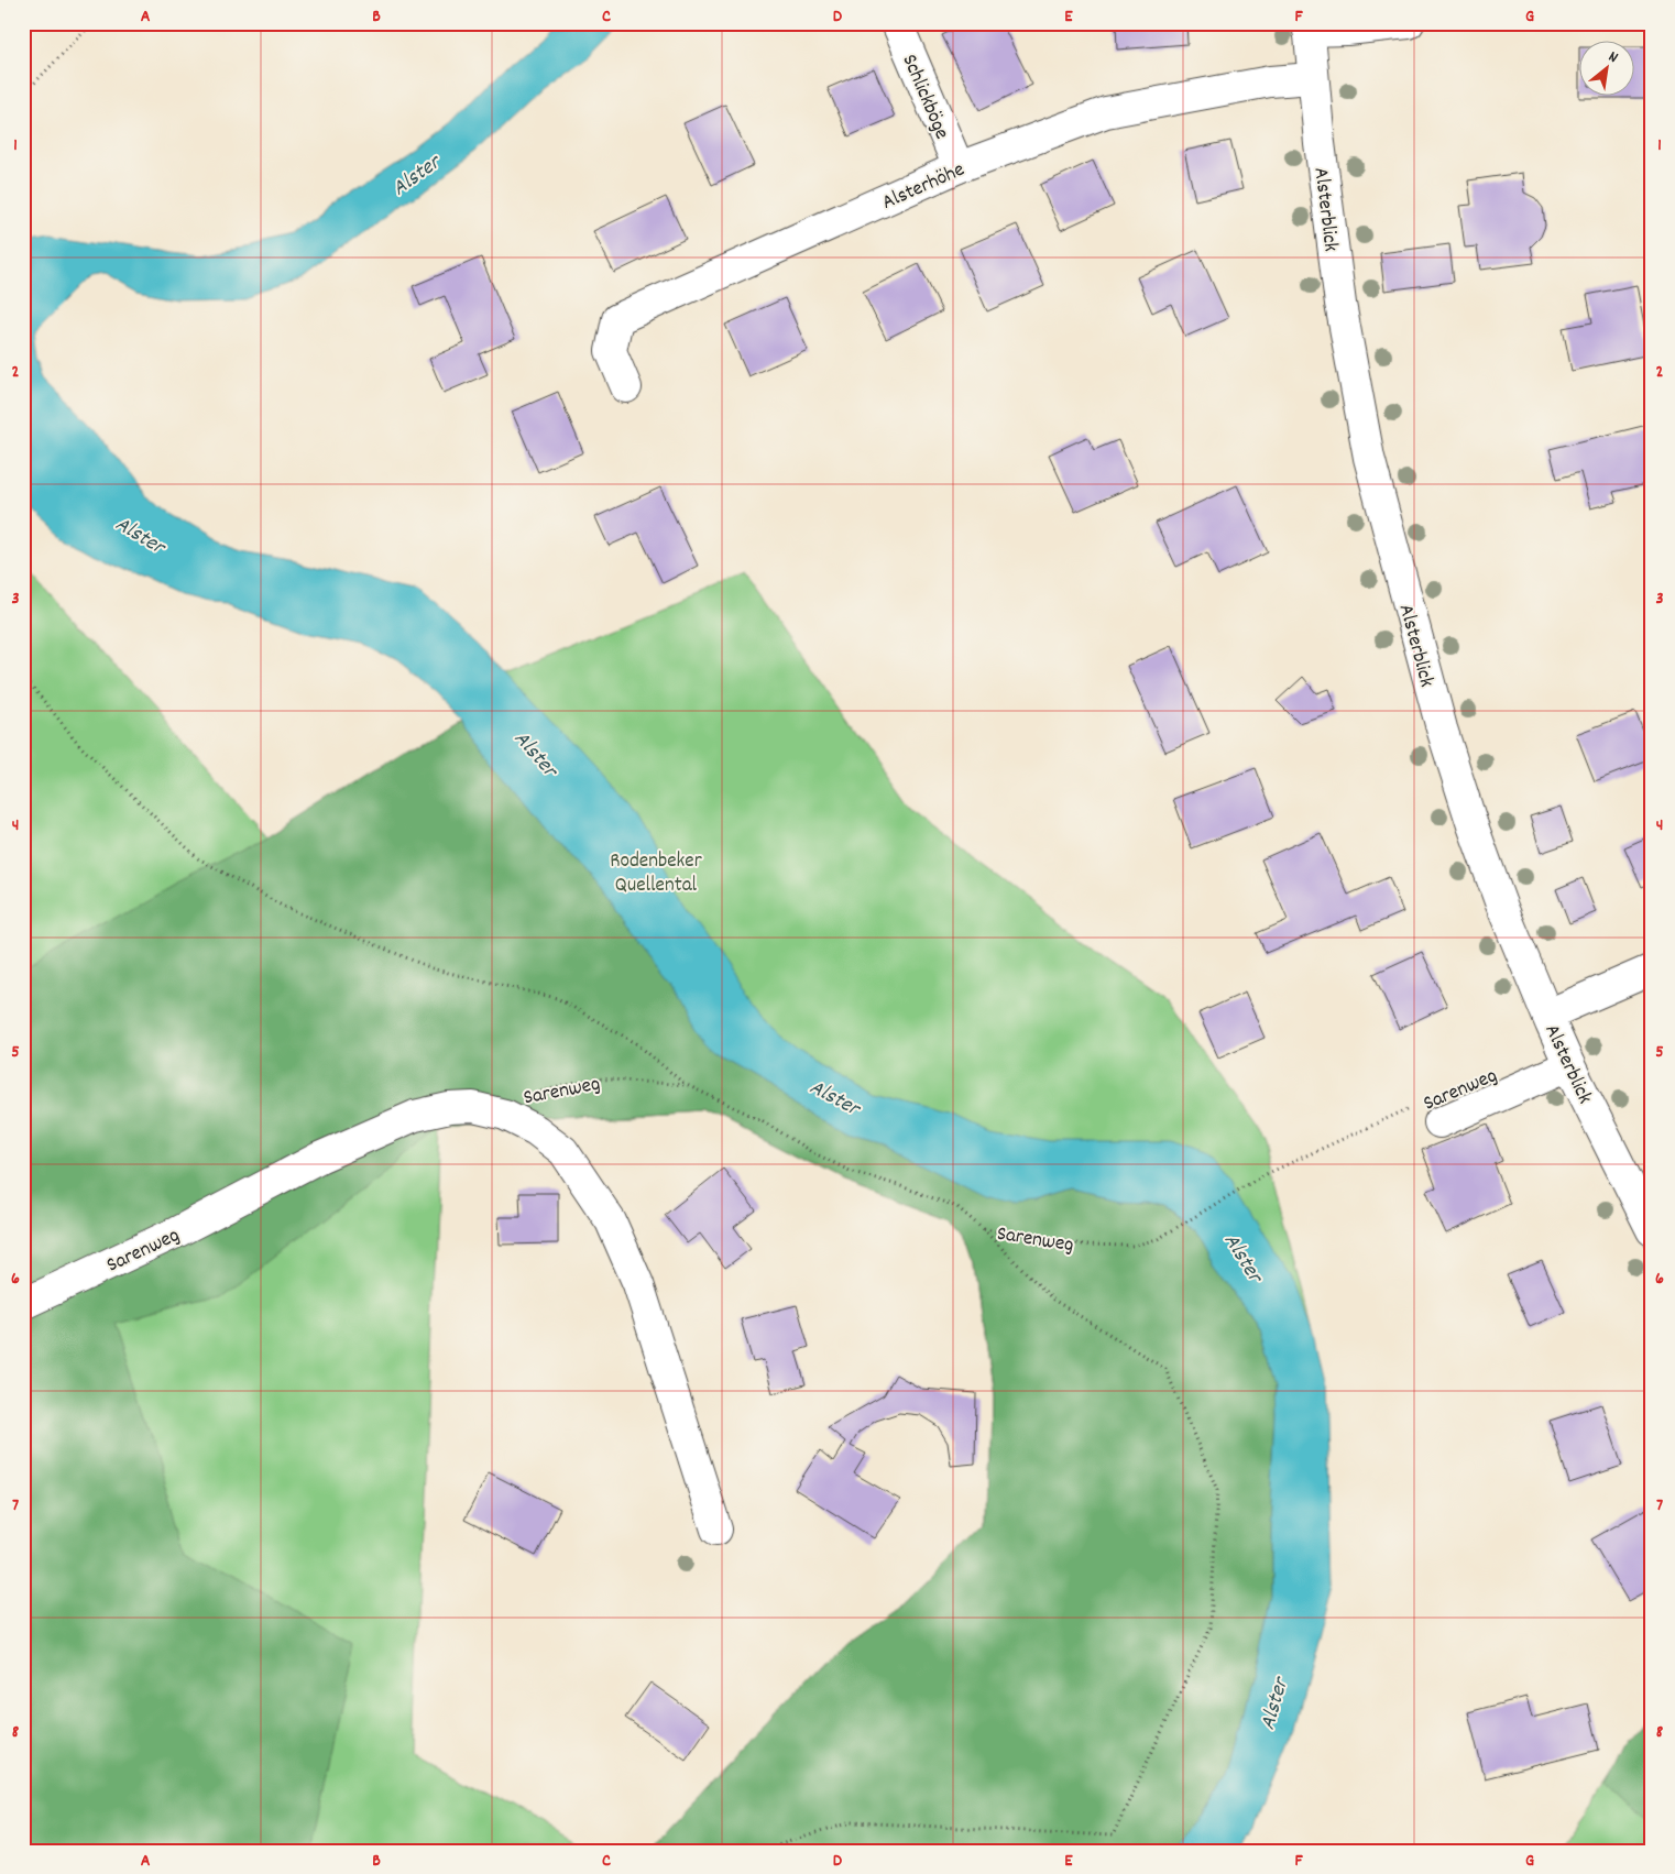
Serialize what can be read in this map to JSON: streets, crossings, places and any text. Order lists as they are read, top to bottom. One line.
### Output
{"streets":{"street":["Schlickböge","Alsterhöhe","Alsterblick","Sarenweg"]},"crossings":[["Schlickböge","Alsterhöhe"],["Alsterhöhe","Alsterblick"]],"water":["Alster"],"parks":["Rodenbeker Quellental"],"north":"top right","grid":{"columns":["A","B","C","D","E","F","G"],"rows":["1","2","3","4","5","6","7","8"]}}
